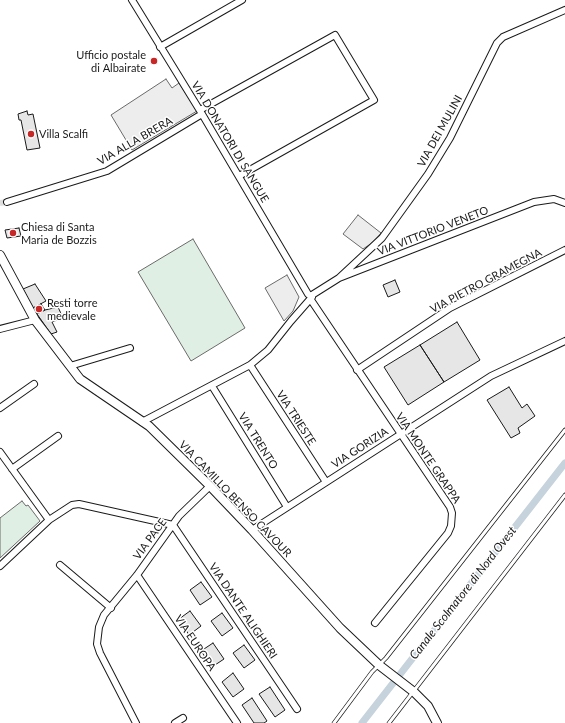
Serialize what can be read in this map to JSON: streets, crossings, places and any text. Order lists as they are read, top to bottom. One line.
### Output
{"streets":{"street":["VIA DEI MULINI","VIA ALLA BRERA","VIA DONATORI DI SANGUE","VIA VITTORIO VENETO","VIA PIETRO GRAMEGNA","VIA TRIESTE","VIA TRENTO","VIA GORIZIA","VIA MONTE GRAPPA","VIA CAMILLO BENSO CAVOUR","VIA PACE","VIA DANTE ALIGHIERI","VIA EUROPA"]},"crossings":[["VIA DEI MULINI","VIA VITTORIO VENETO"],["VIA ALLA BRERA","VIA DONATORI DI SANGUE"],["VIA DONATORI DI SANGUE","VIA VITTORIO VENETO"],["VIA DONATORI DI SANGUE","VIA MONTE GRAPPA"],["VIA VITTORIO VENETO","VIA TRIESTE"],["VIA VITTORIO VENETO","VIA TRENTO"],["VIA VITTORIO VENETO","VIA MONTE GRAPPA"],["VIA VITTORIO VENETO","VIA CAMILLO BENSO CAVOUR"],["VIA PIETRO GRAMEGNA","VIA MONTE GRAPPA"],["VIA TRIESTE","VIA GORIZIA"],["VIA TRENTO","VIA GORIZIA"],["VIA GORIZIA","VIA MONTE GRAPPA"],["VIA GORIZIA","VIA CAMILLO BENSO CAVOUR"],["VIA CAMILLO BENSO CAVOUR","VIA PACE"],["VIA PACE","VIA DANTE ALIGHIERI"],["VIA PACE","VIA EUROPA"]],"water":["Canale Scolmatore di Nord Ovest"],"places":["Ufficio postale di Albairate","Villa Scalfi","Chiesa di Santa Maria de Bozzis","Resti torre medievale"]}
